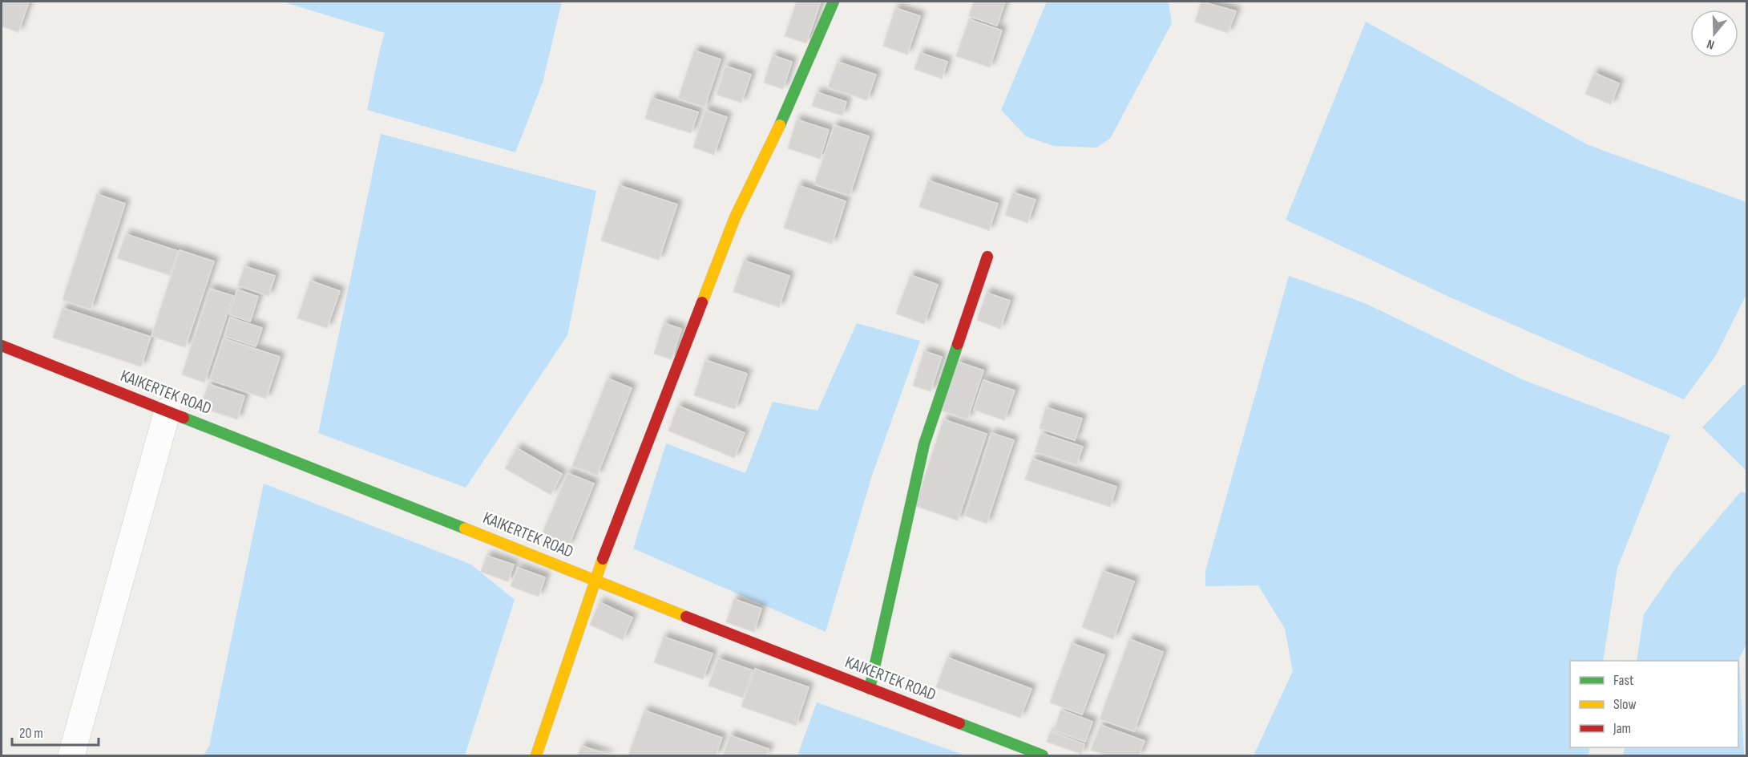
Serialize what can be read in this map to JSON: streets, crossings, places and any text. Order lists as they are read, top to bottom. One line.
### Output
{"streets":{"street":["KAIKERTEK ROAD"]},"legend":["Fast","Slow","Jam"],"scale_bar":"20 m","north":"bottom"}
